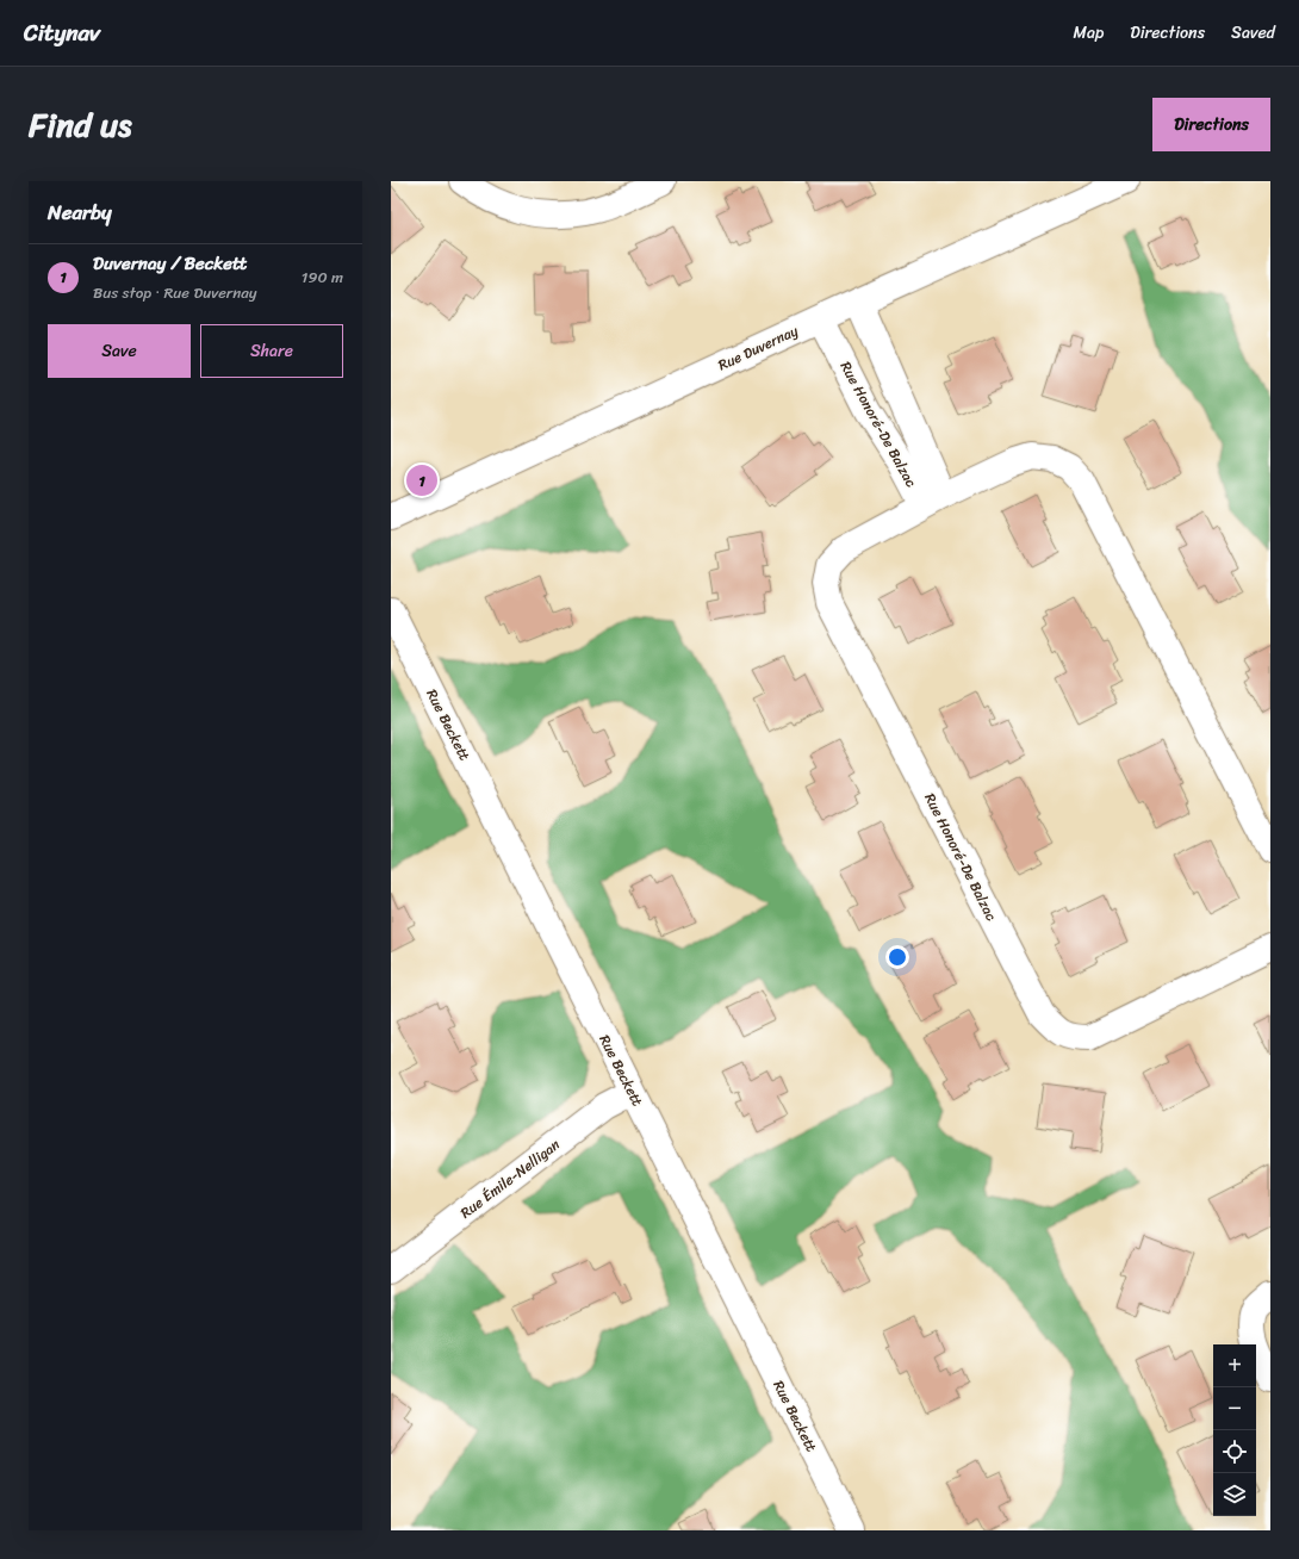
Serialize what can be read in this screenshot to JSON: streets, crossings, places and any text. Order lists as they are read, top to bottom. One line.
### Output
{"streets":{"street":["Rue Duvernay","Rue Honoré-De Balzac","Rue Beckett","Rue Émile-Nelligan"]},"crossings":[["Rue Duvernay","Rue Honoré-De Balzac"],["Rue Beckett","Rue Émile-Nelligan"]],"page":{"header":"Citynav","nav":["Map","Directions","Saved"],"title":"Find us","buttons":["Directions",["Save","Share"]],"heading":"Nearby","list":[{"mark":"1","name":"Duvernay / Beckett","note":"Bus stop · Rue Duvernay","value":"190 m"}],"pins":"1","map_buttons":["+","−"]}}
